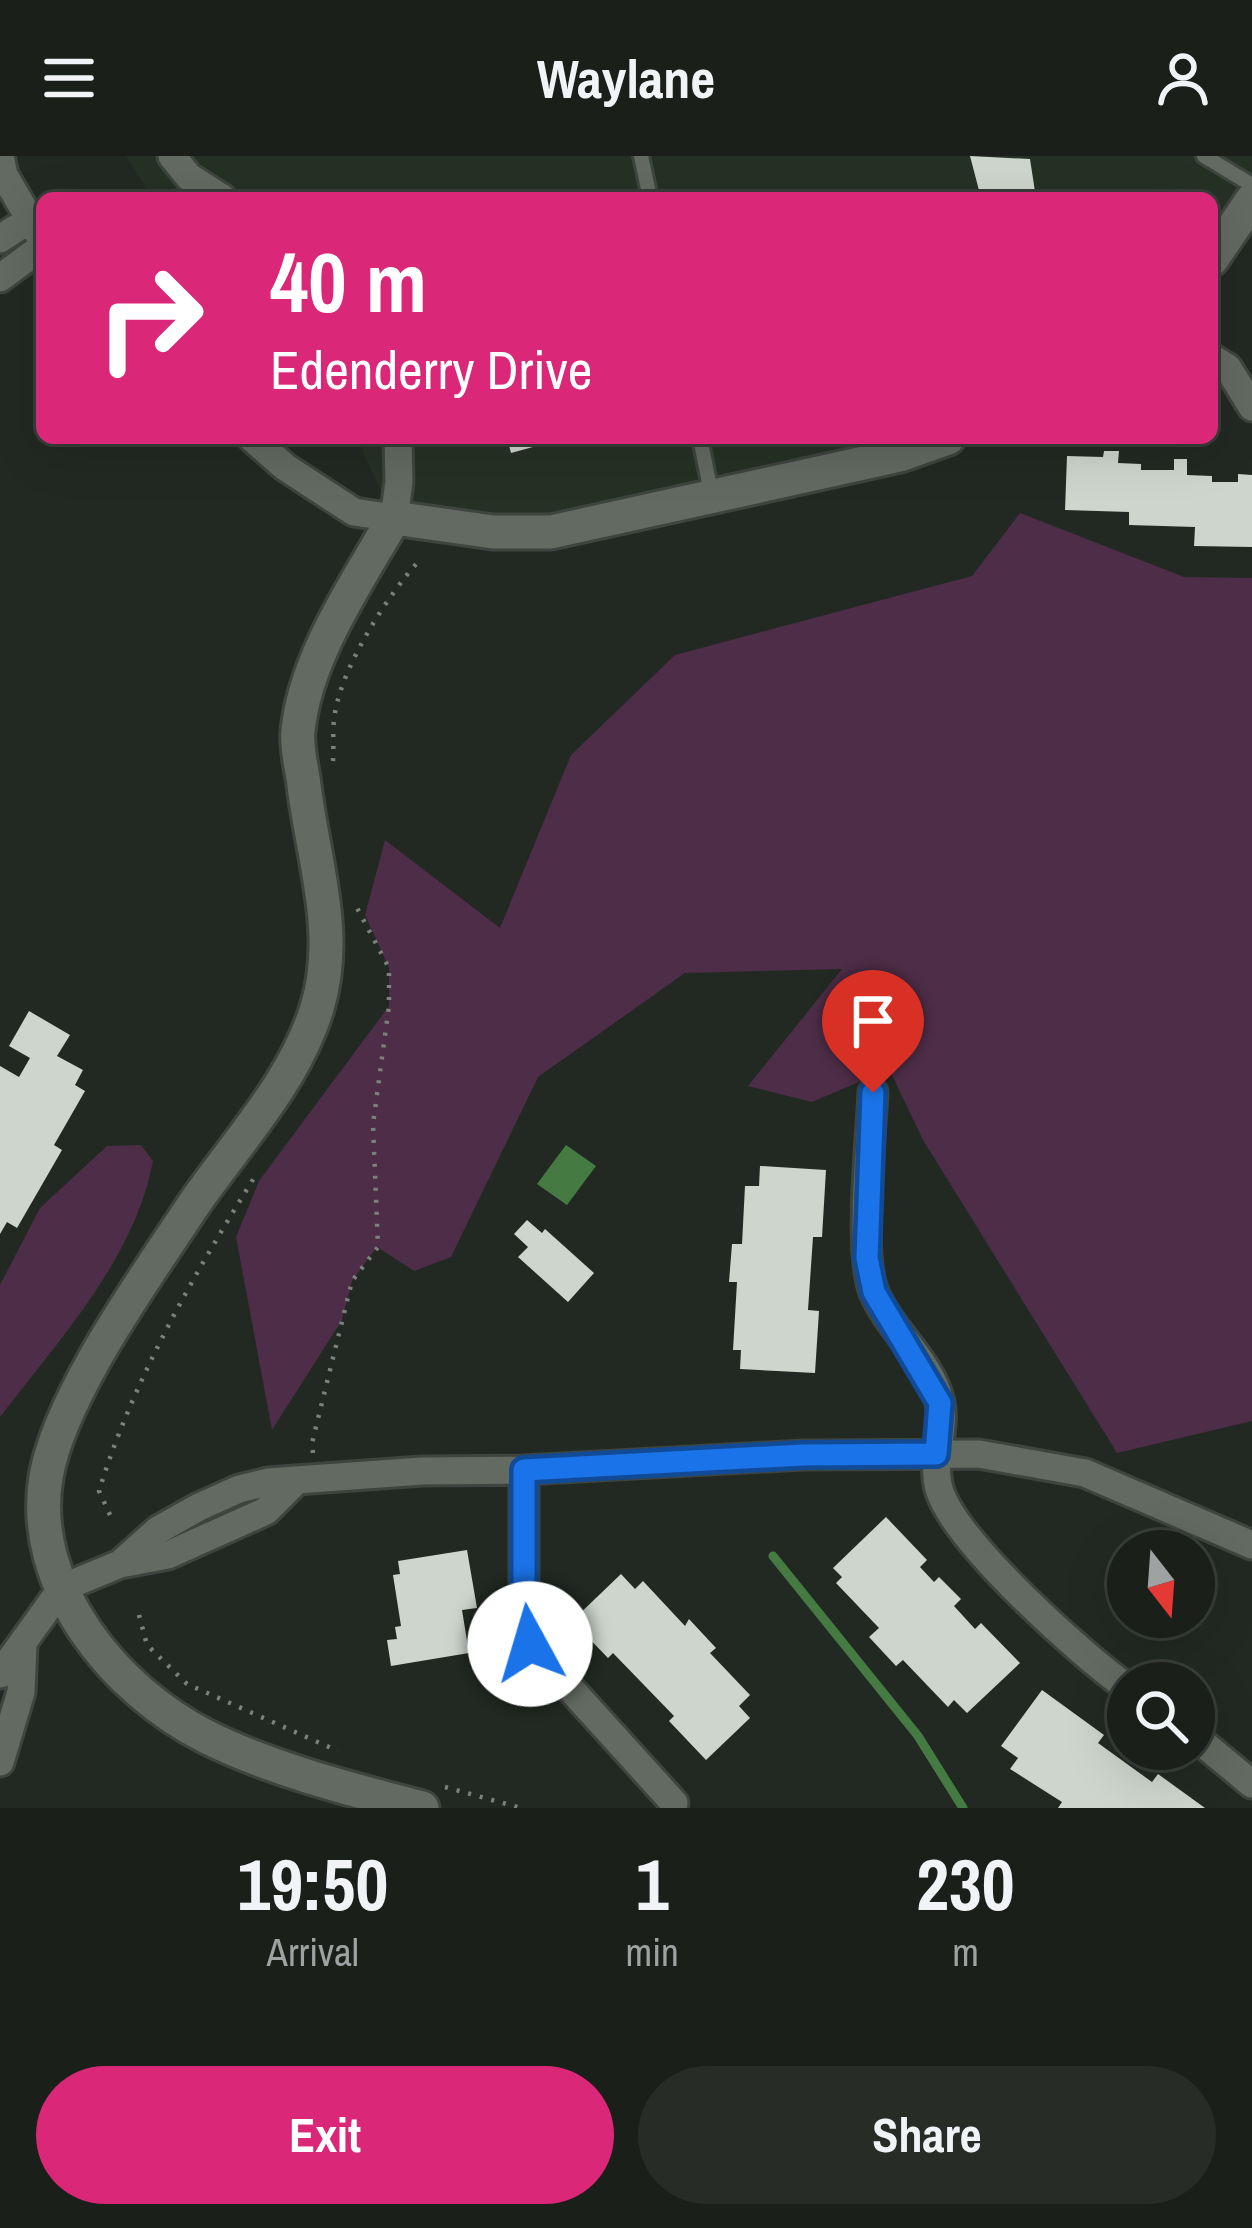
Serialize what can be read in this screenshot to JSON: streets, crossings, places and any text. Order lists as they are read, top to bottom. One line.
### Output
{"north":"bottom","page":{"header":"Waylane","turn":["40 m","Edenderry Drive"],"eta":["19:50","Arrival","1","min","230","m"],"buttons":["Exit","Share"]}}
